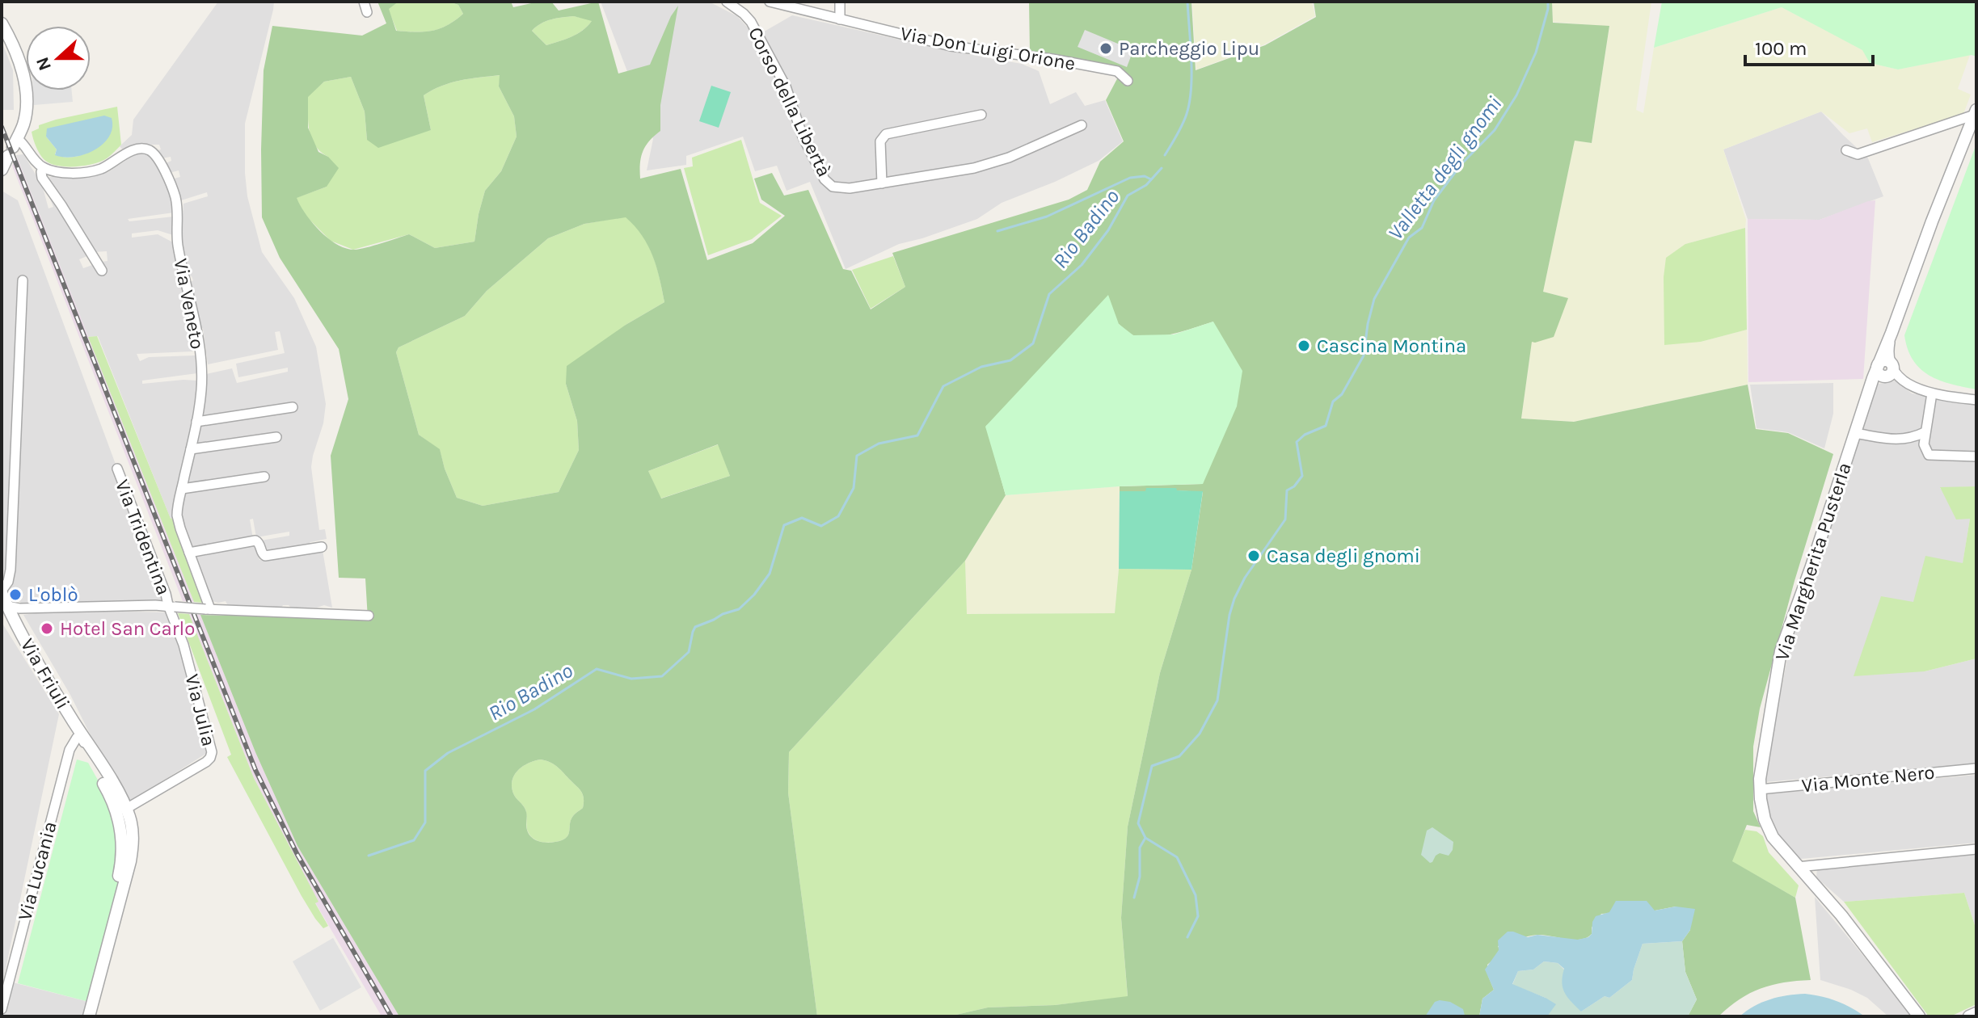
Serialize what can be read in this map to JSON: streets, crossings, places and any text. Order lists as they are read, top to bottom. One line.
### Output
{"streets":{"street":["Via Don Luigi Orione","Corso della Libertà","Via Veneto","Via Tridentina","Via Margherita Pusterla","Via Friuli","Via Julia","Via Monte Nero","Via Lucania"]},"crossings":[["Via Tridentina","Via Julia"],["Via Margherita Pusterla","Via Monte Nero"],["Via Friuli","Via Julia"],["Via Friuli","Via Lucania"]],"water":["Valletta degli gnomi","Rio Badino"],"places":["Parcheggio Lipu","Cascina Montina","Casa degli gnomi","L'oblò","Hotel San Carlo"],"scale_bar":"100 m","north":"left"}
